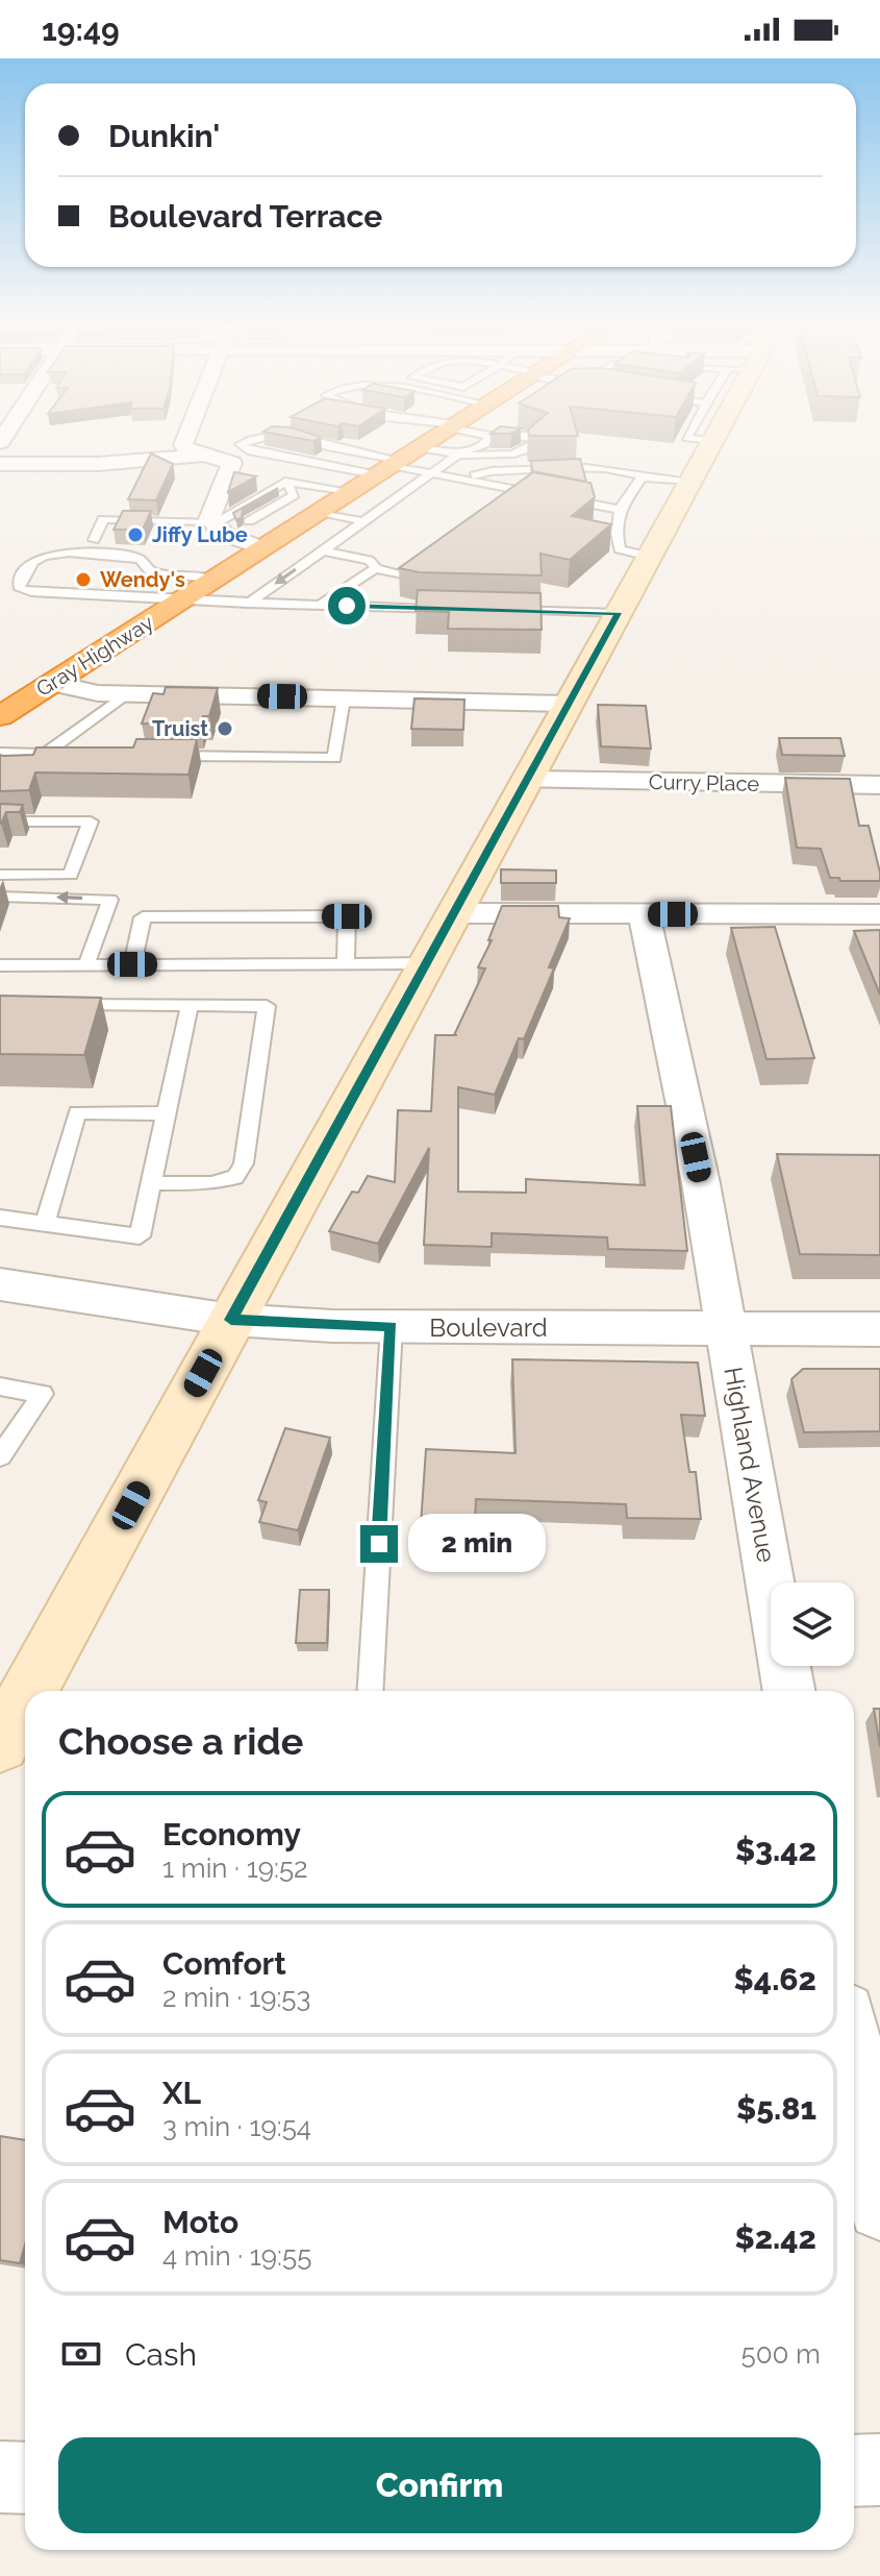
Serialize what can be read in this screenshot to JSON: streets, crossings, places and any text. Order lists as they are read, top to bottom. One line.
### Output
{"streets":{"highway":["Gray Highway"],"street":["Curry Place","Boulevard","Highland Avenue"]},"crossings":[["Boulevard","Highland Avenue"]],"places":["Jiffy Lube","Wendy's","Truist"],"page":{"status":"19:49","banner":["Dunkin'","Boulevard Terrace"],"bubble":"2 min","heading":"Choose a ride","list":[{"name":"Economy","note":"1 min · 19:52","value":"$3.42"},{"name":"Comfort","note":"2 min · 19:53","value":"$4.62"},{"name":"XL","note":"3 min · 19:54","value":"$5.81"},{"name":"Moto","note":"4 min · 19:55","value":"$2.42"}],"pay":["Cash","500 m"],"buttons":"Confirm"}}
